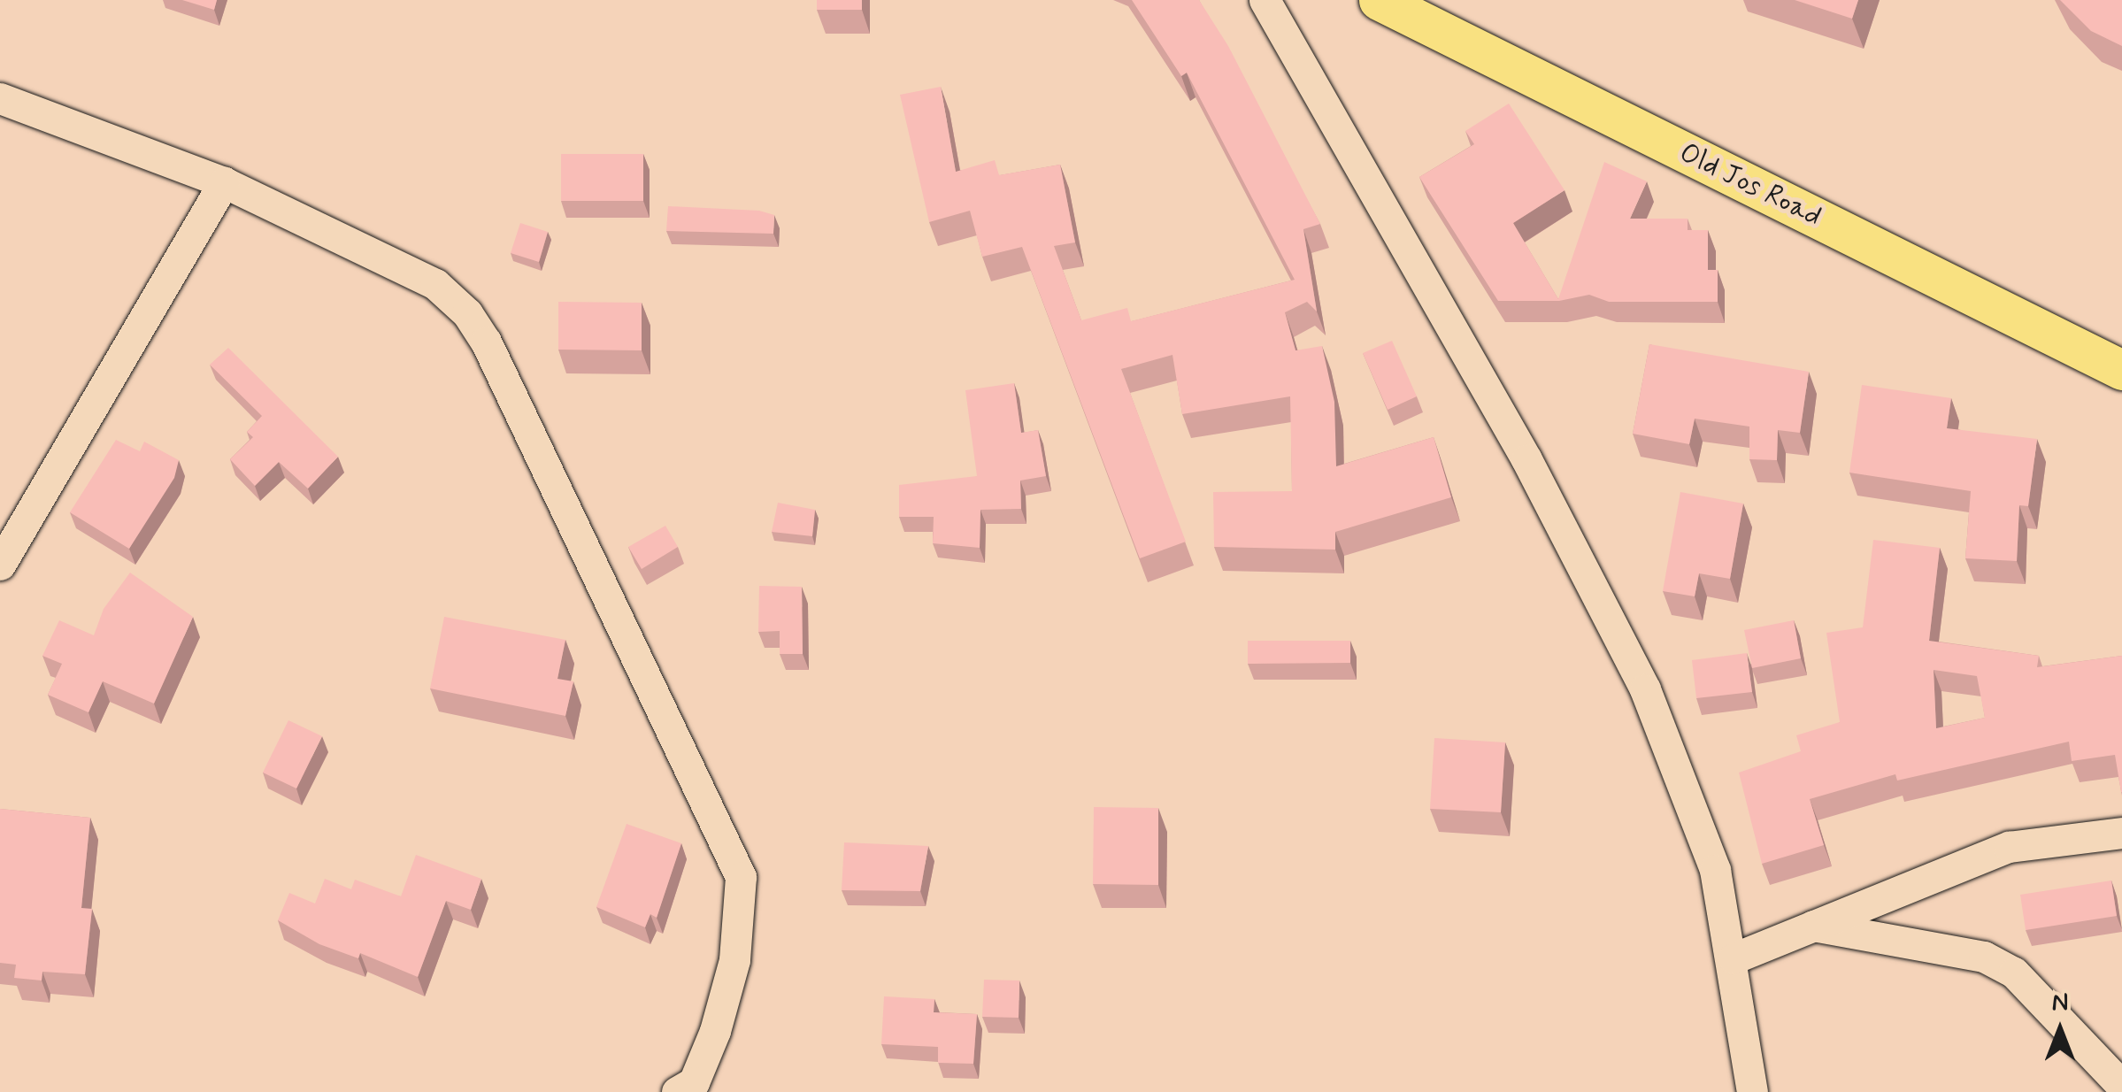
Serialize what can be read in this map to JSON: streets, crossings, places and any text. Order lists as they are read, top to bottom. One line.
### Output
{"streets":{"main road":["Old Jos Road"]},"north":"top"}
